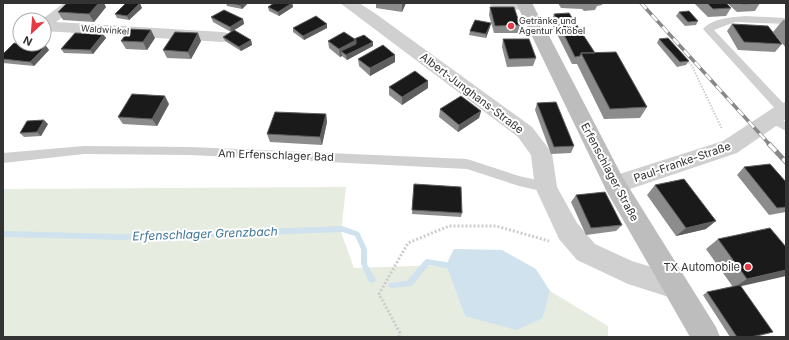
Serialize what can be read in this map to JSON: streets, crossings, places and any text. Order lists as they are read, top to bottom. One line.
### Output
{"streets":{"main road":["Erfenschlager Straße"],"street":["Waldwinkel","Albert-Junghans-Straße","Paul-Franke-Straße"],"lane":["Am Erfenschlager Bad"]},"crossings":[["Albert-Junghans-Straße","Am Erfenschlager Bad"],["Albert-Junghans-Straße","Erfenschlager Straße"],["Paul-Franke-Straße","Erfenschlager Straße"]],"water":["Erfenschlager Grenzbach"],"places":["Getränke und Agentur Knöbel","TX Automobile"],"north":"bottom left"}
